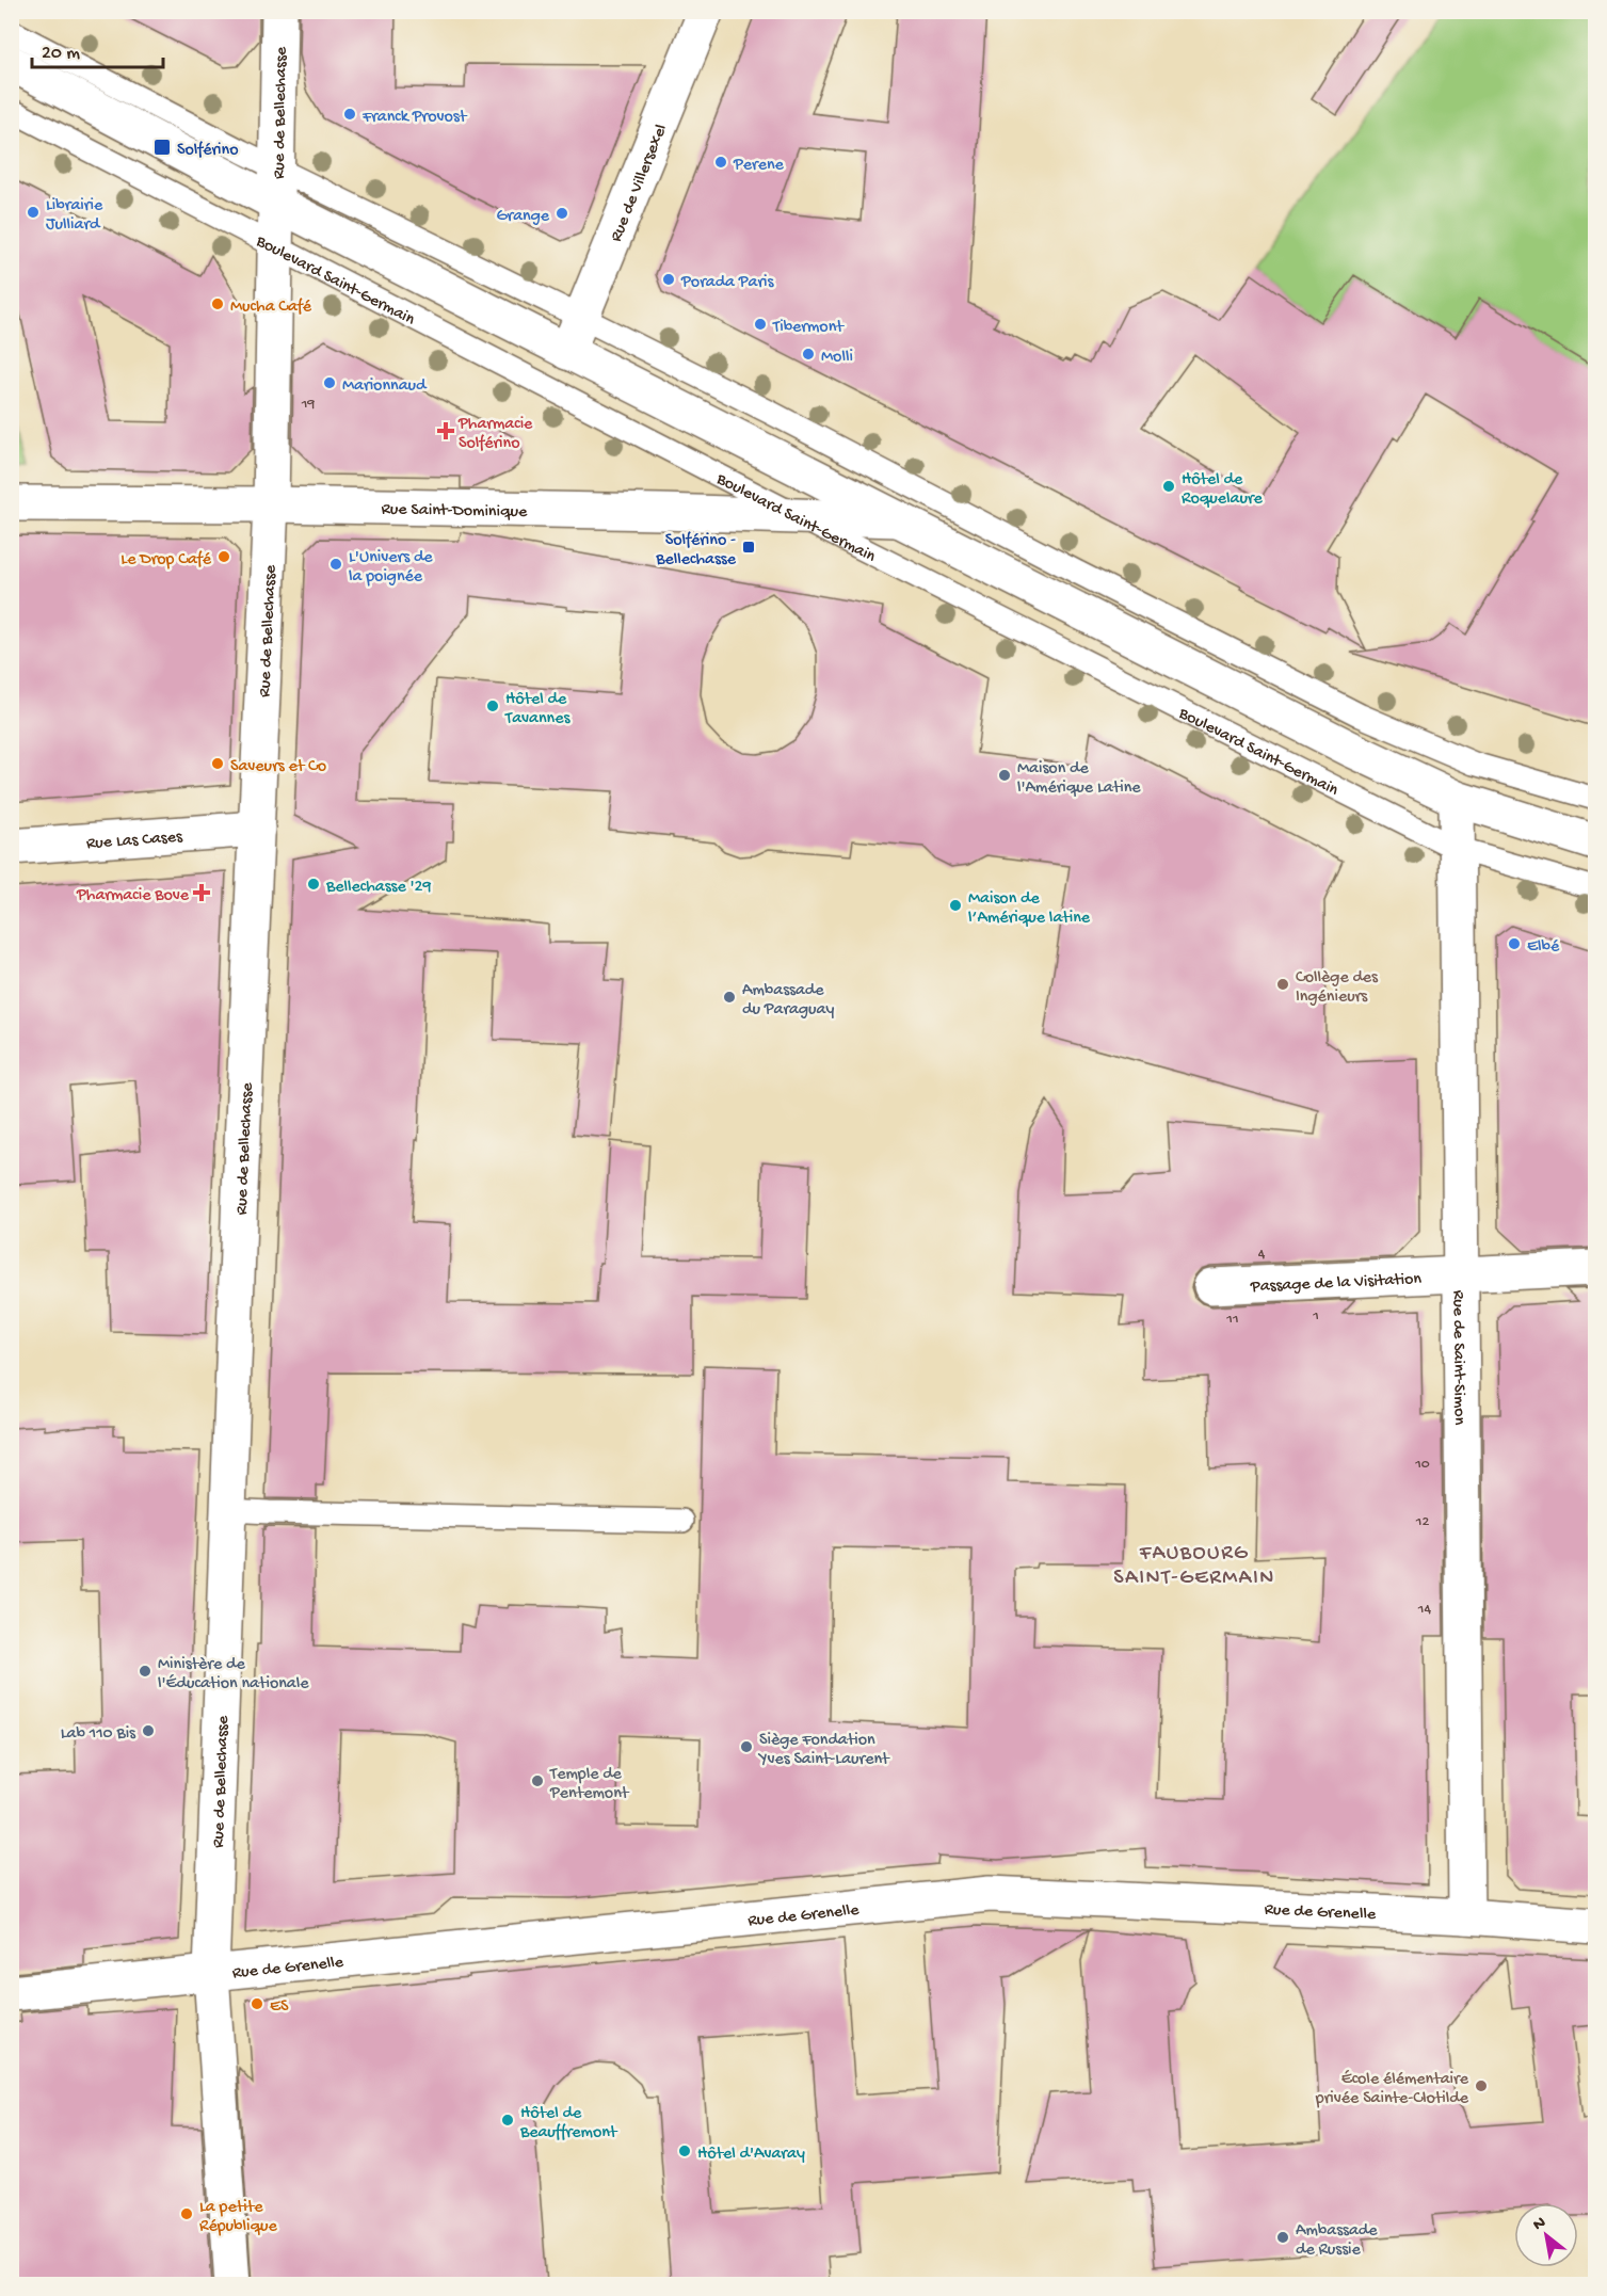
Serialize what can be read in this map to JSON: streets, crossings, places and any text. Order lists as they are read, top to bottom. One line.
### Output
{"streets":{"street":["Rue de Bellechasse","Rue de Villersexel","Rue Saint-Dominique","Rue Las Cases","Passage de la Visitation","Rue de Saint-Simon","Rue de Grenelle"],"lane":["Boulevard Saint-Germain"]},"crossings":[["Rue de Bellechasse","Boulevard Saint-Germain"],["Rue de Bellechasse","Rue Saint-Dominique"],["Rue de Bellechasse","Rue Las Cases"],["Rue de Bellechasse","Rue de Grenelle"],["Boulevard Saint-Germain","Rue Saint-Dominique"],["Boulevard Saint-Germain","Rue de Saint-Simon"],["Passage de la Visitation","Rue de Saint-Simon"],["Rue de Saint-Simon","Rue de Grenelle"]],"districts":["FAUBOURG SAINT-GERMAIN"],"places":{"other":["Franck Provost","Perene","Librairie Julliard","Grange","Porada Paris","Mucha Café","Tibermont","Molli","Marionnaud","Hôtel de Roquelaure","Le Drop Café","L'Univers de la poignée","Hôtel de Tavannes","Saveurs et Co","Maison de l'Amérique Latine","Bellechasse '29","Maison de l’Amérique latine","Elbé","Collège des Ingénieurs","Ambassade du Paraguay","Ministère de l'Éducation nationale","Lab 110 Bis","Siège Fondation Yves Saint-Laurent","Temple de Pentemont","ES","École élémentaire privée Sainte-Clotilde","Hôtel de Beauffremont","Hôtel d'Avaray","La petite République","Ambassade de Russie"],"transit":["Solférino","Solférino - Bellechasse"],"health":["Pharmacie Solférino","Pharmacie Bove"]},"house_numbers":["19","4","1","11","10","12","14"],"scale_bar":"20 m","north":"top left"}
